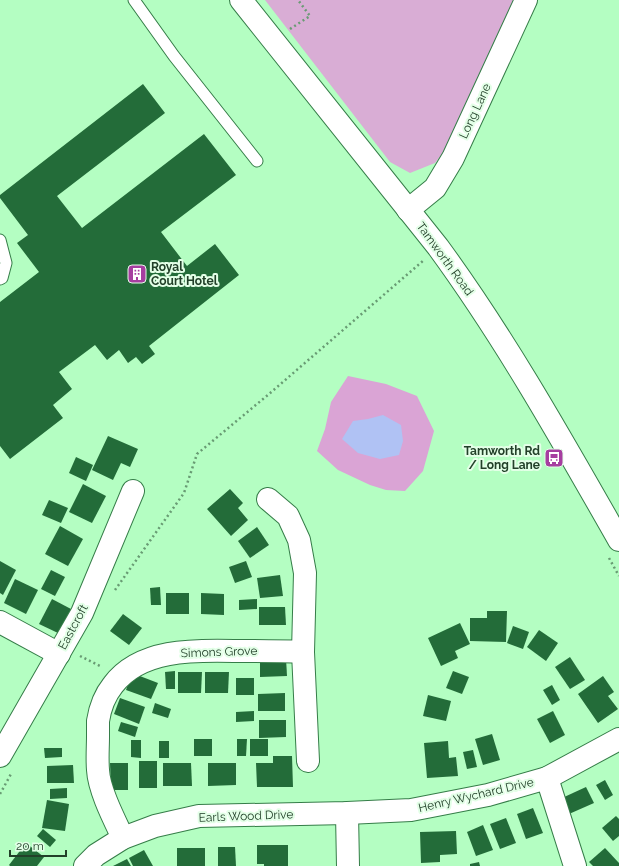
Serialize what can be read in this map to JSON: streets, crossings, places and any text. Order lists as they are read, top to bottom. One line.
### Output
{"streets":{"street":["Long Lane","Tamworth Road","Eastcroft","Simons Grove","Henry Wychard Drive","Earls Wood Drive"]},"crossings":[["Long Lane","Tamworth Road"],["Simons Grove","Earls Wood Drive"],["Henry Wychard Drive","Earls Wood Drive"]],"places":{"building":["Royal Court Hotel"],"bus stop":["Tamworth Rd / Long Lane"]},"scale_bar":"20 m"}
